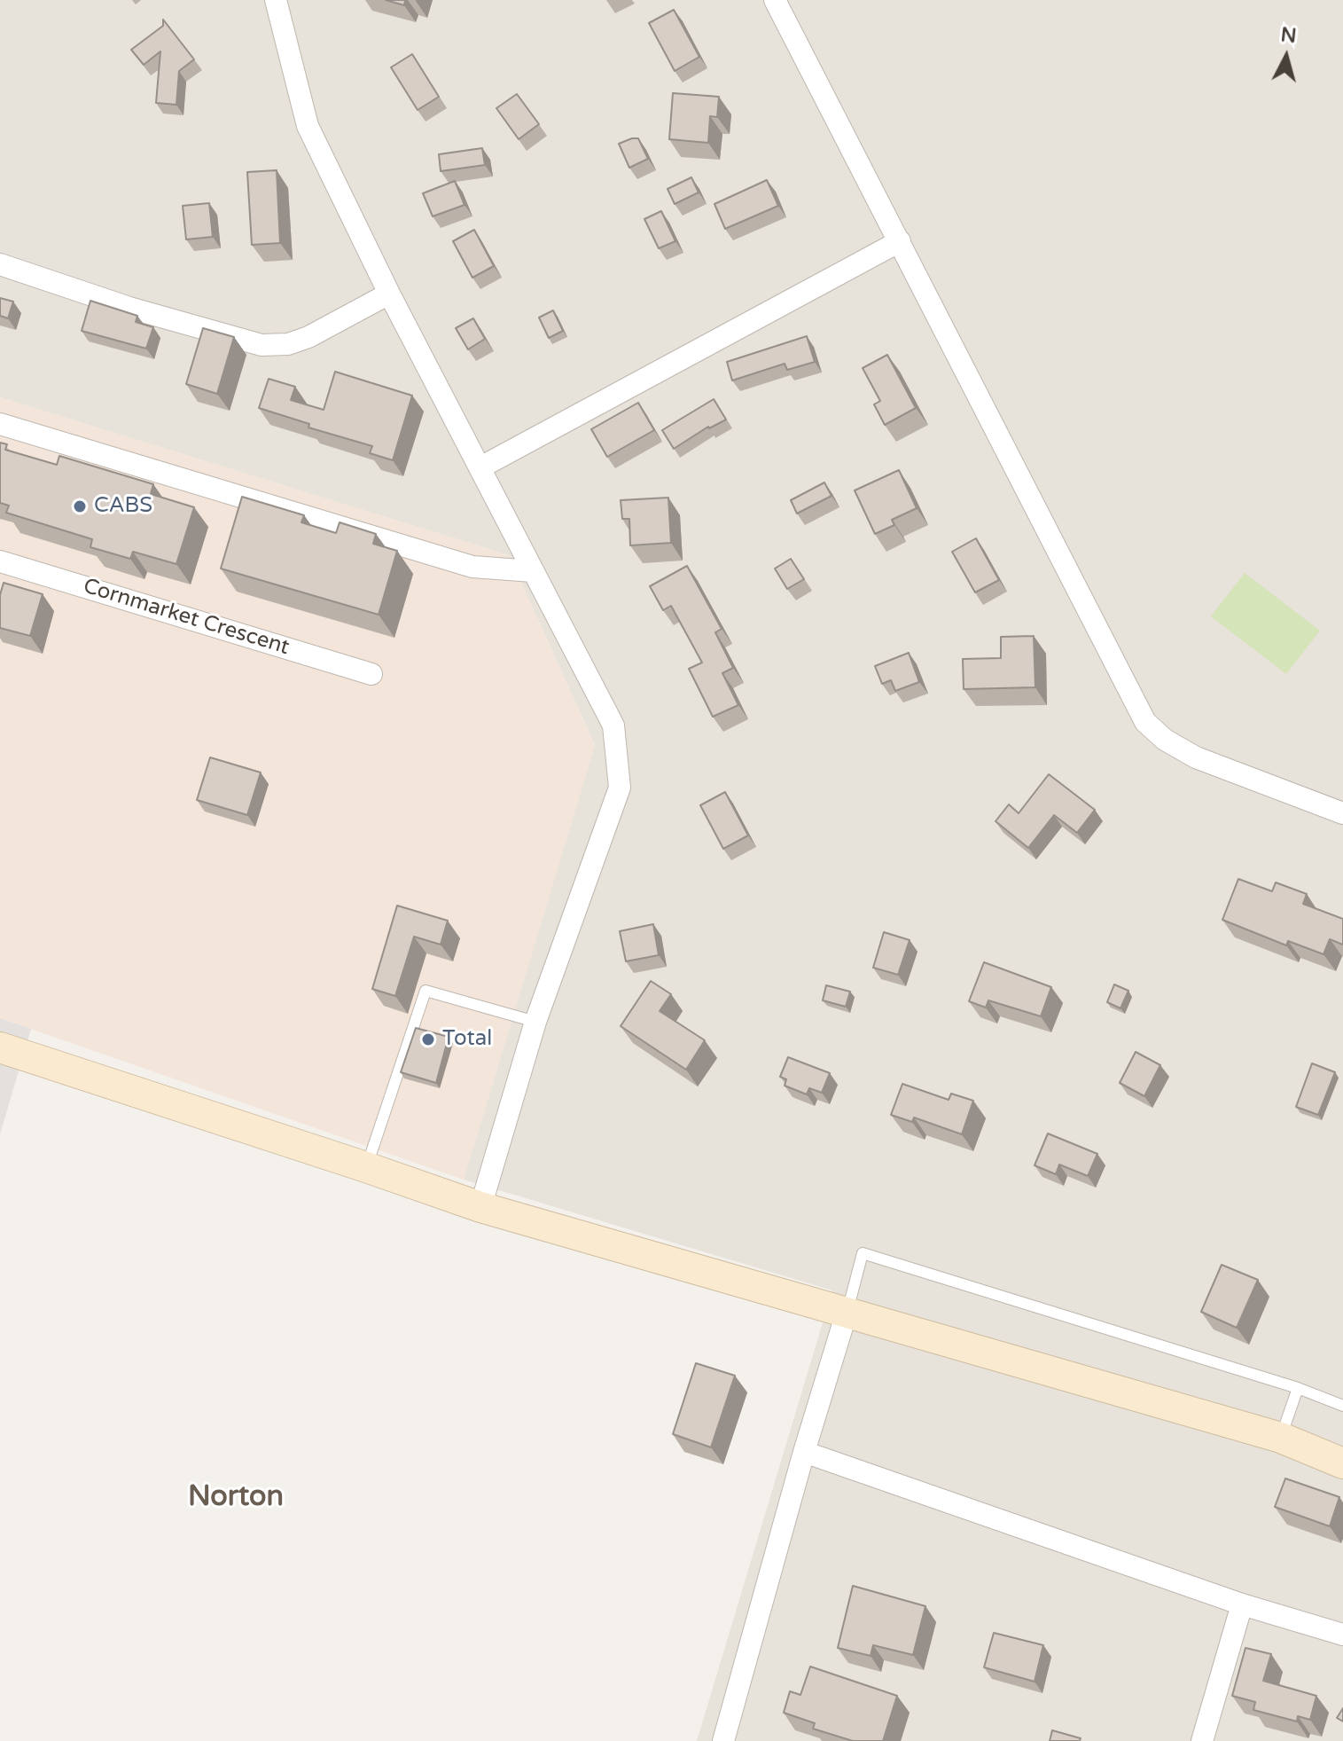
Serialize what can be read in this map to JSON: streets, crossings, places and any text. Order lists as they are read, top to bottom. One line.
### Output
{"streets":{"street":["Cornmarket Crescent"]},"districts":["Norton"],"places":["CABS","Total"],"north":"top"}
